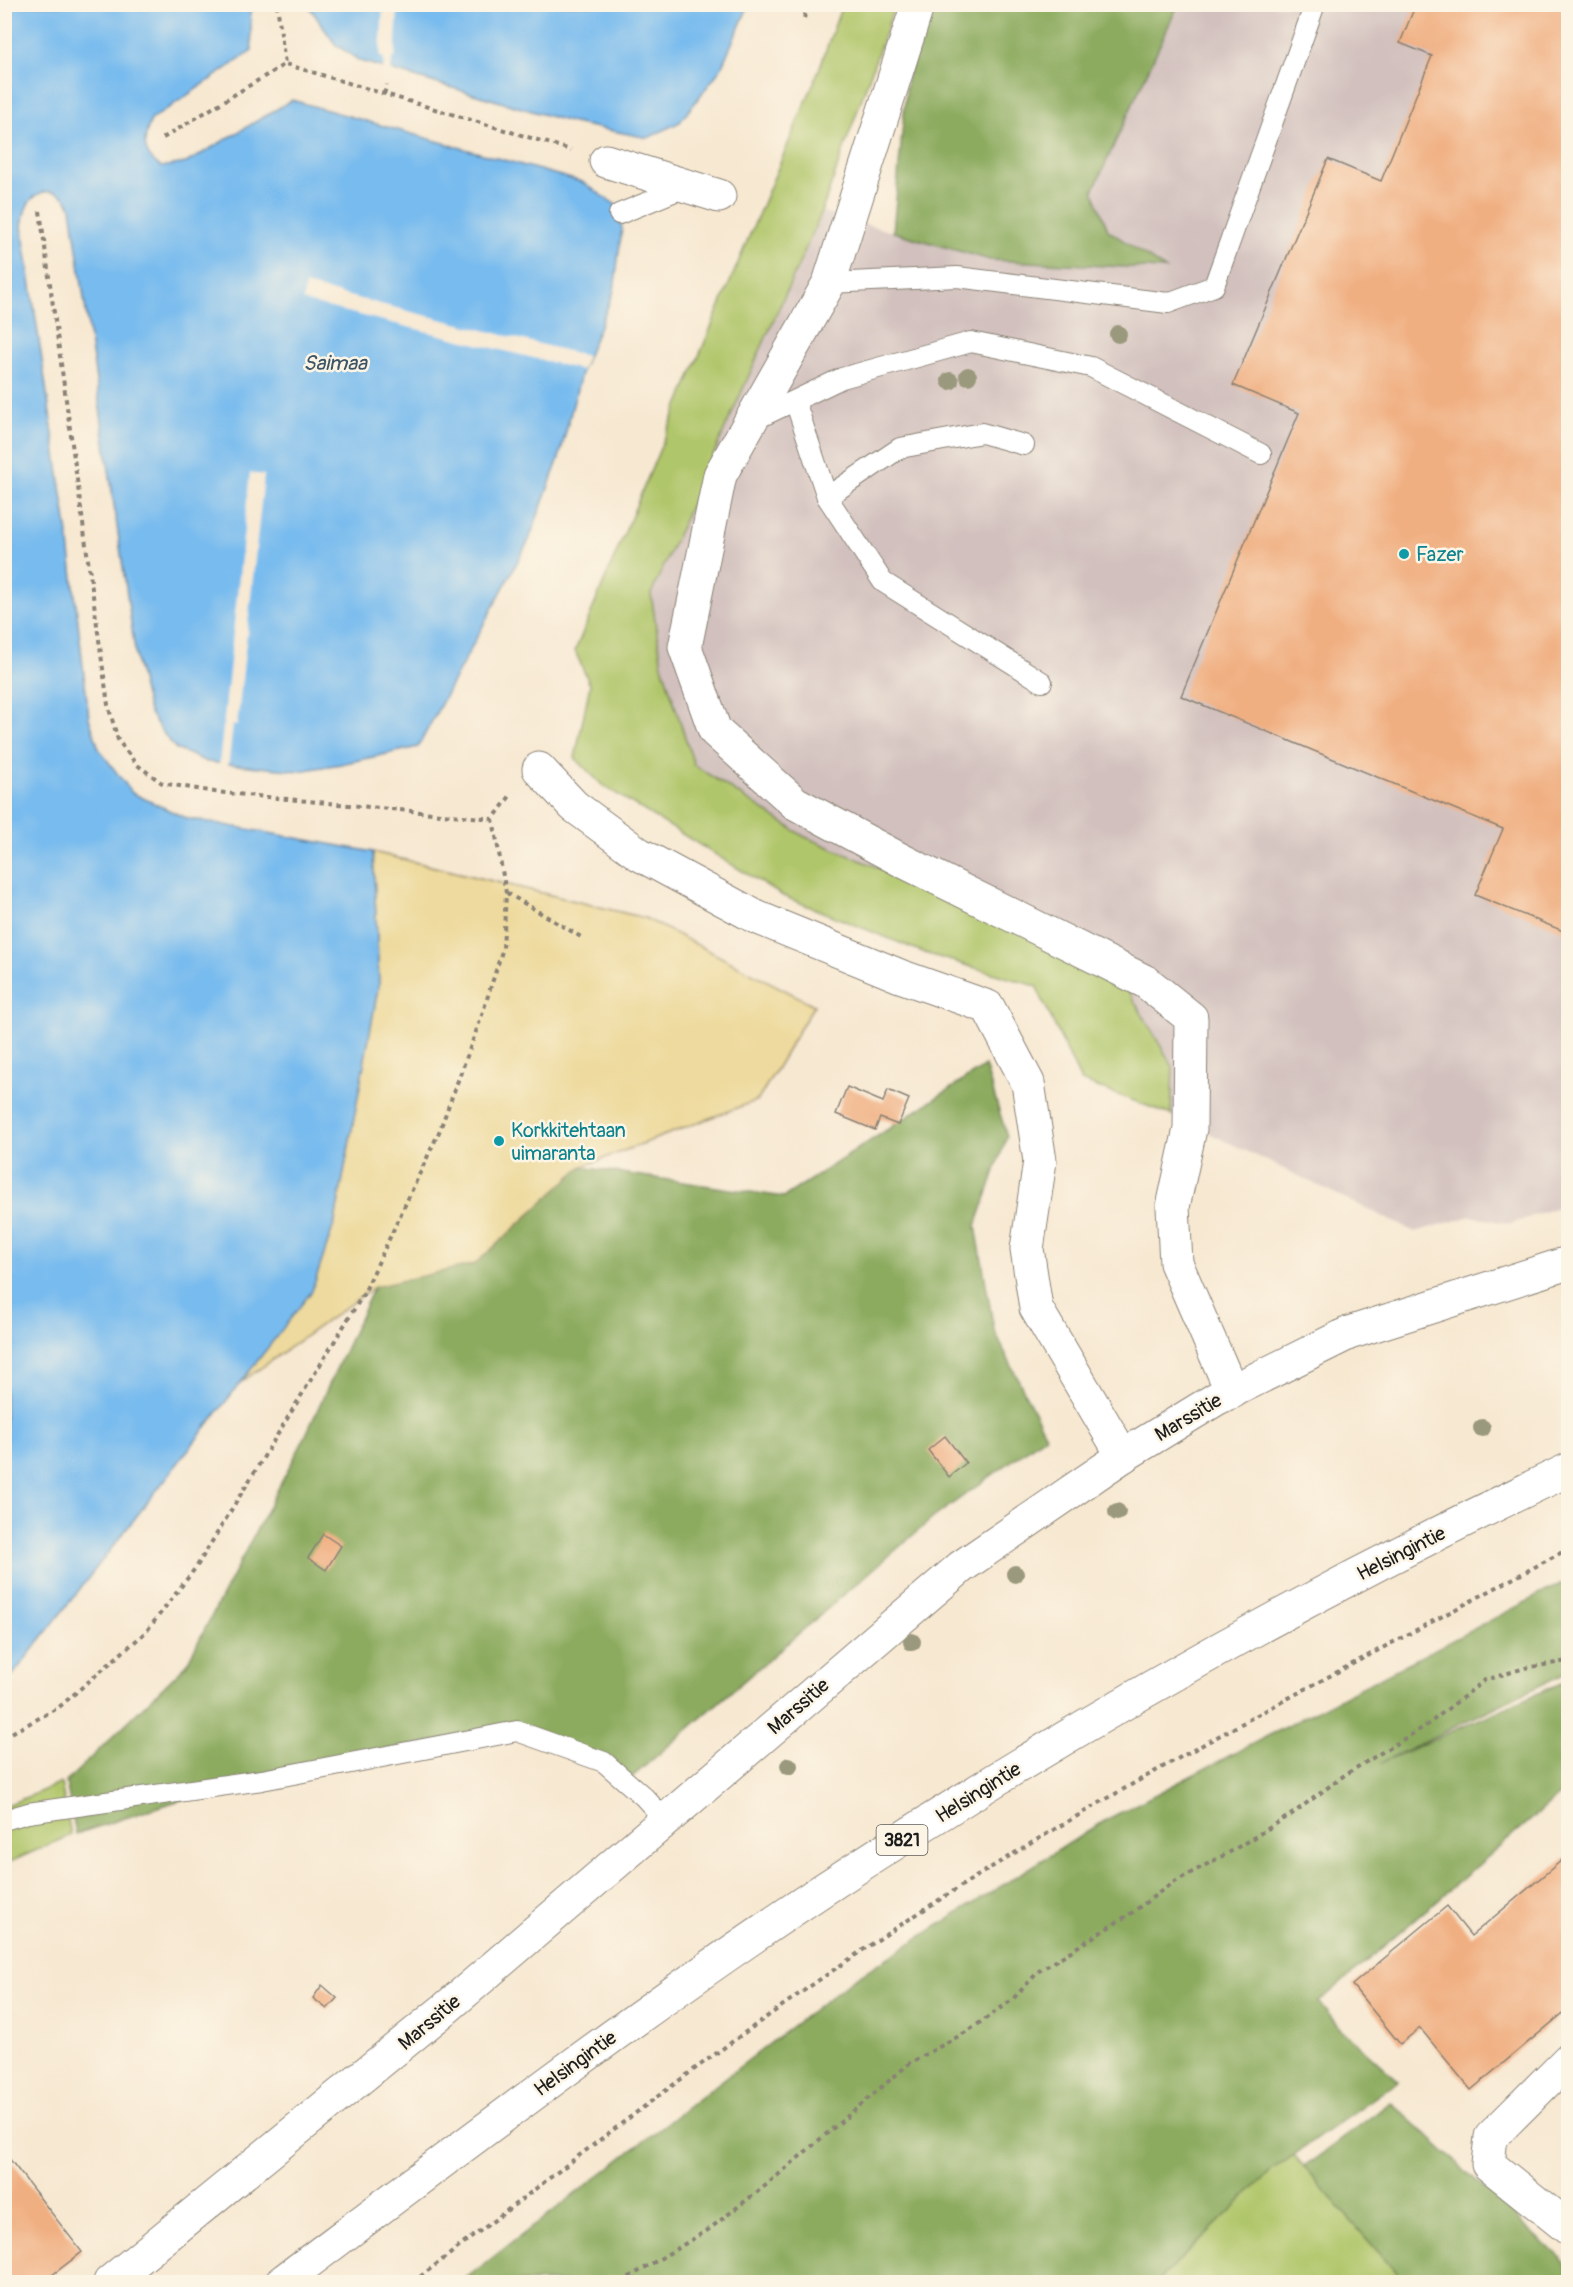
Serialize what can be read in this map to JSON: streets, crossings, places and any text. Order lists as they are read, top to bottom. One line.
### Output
{"streets":{"street":["Marssitie","Helsingintie","3821"]},"water":["Saimaa"],"places":["Fazer","Korkkitehtaan uimaranta"]}
